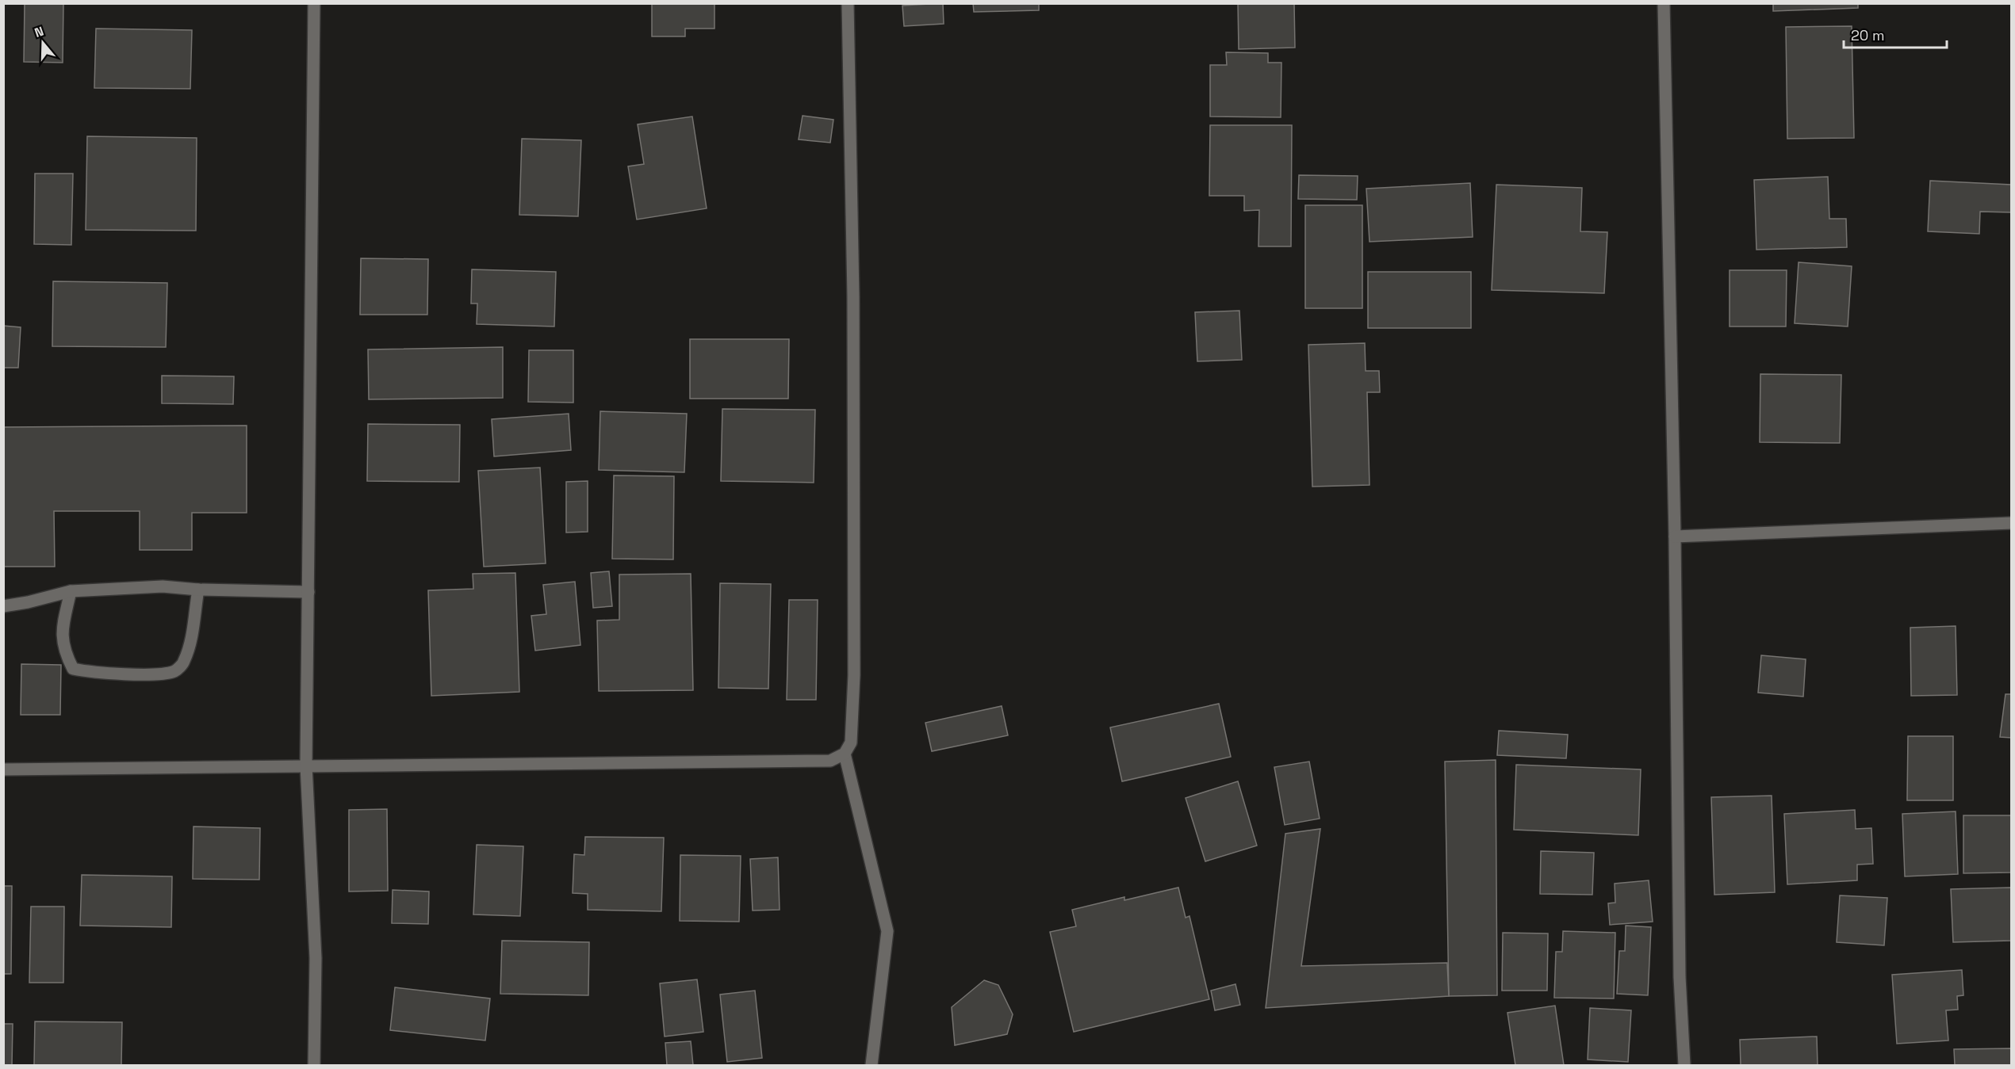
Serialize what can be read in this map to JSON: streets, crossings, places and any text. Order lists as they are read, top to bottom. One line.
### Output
{"scale_bar":"20 m","north":"top"}
